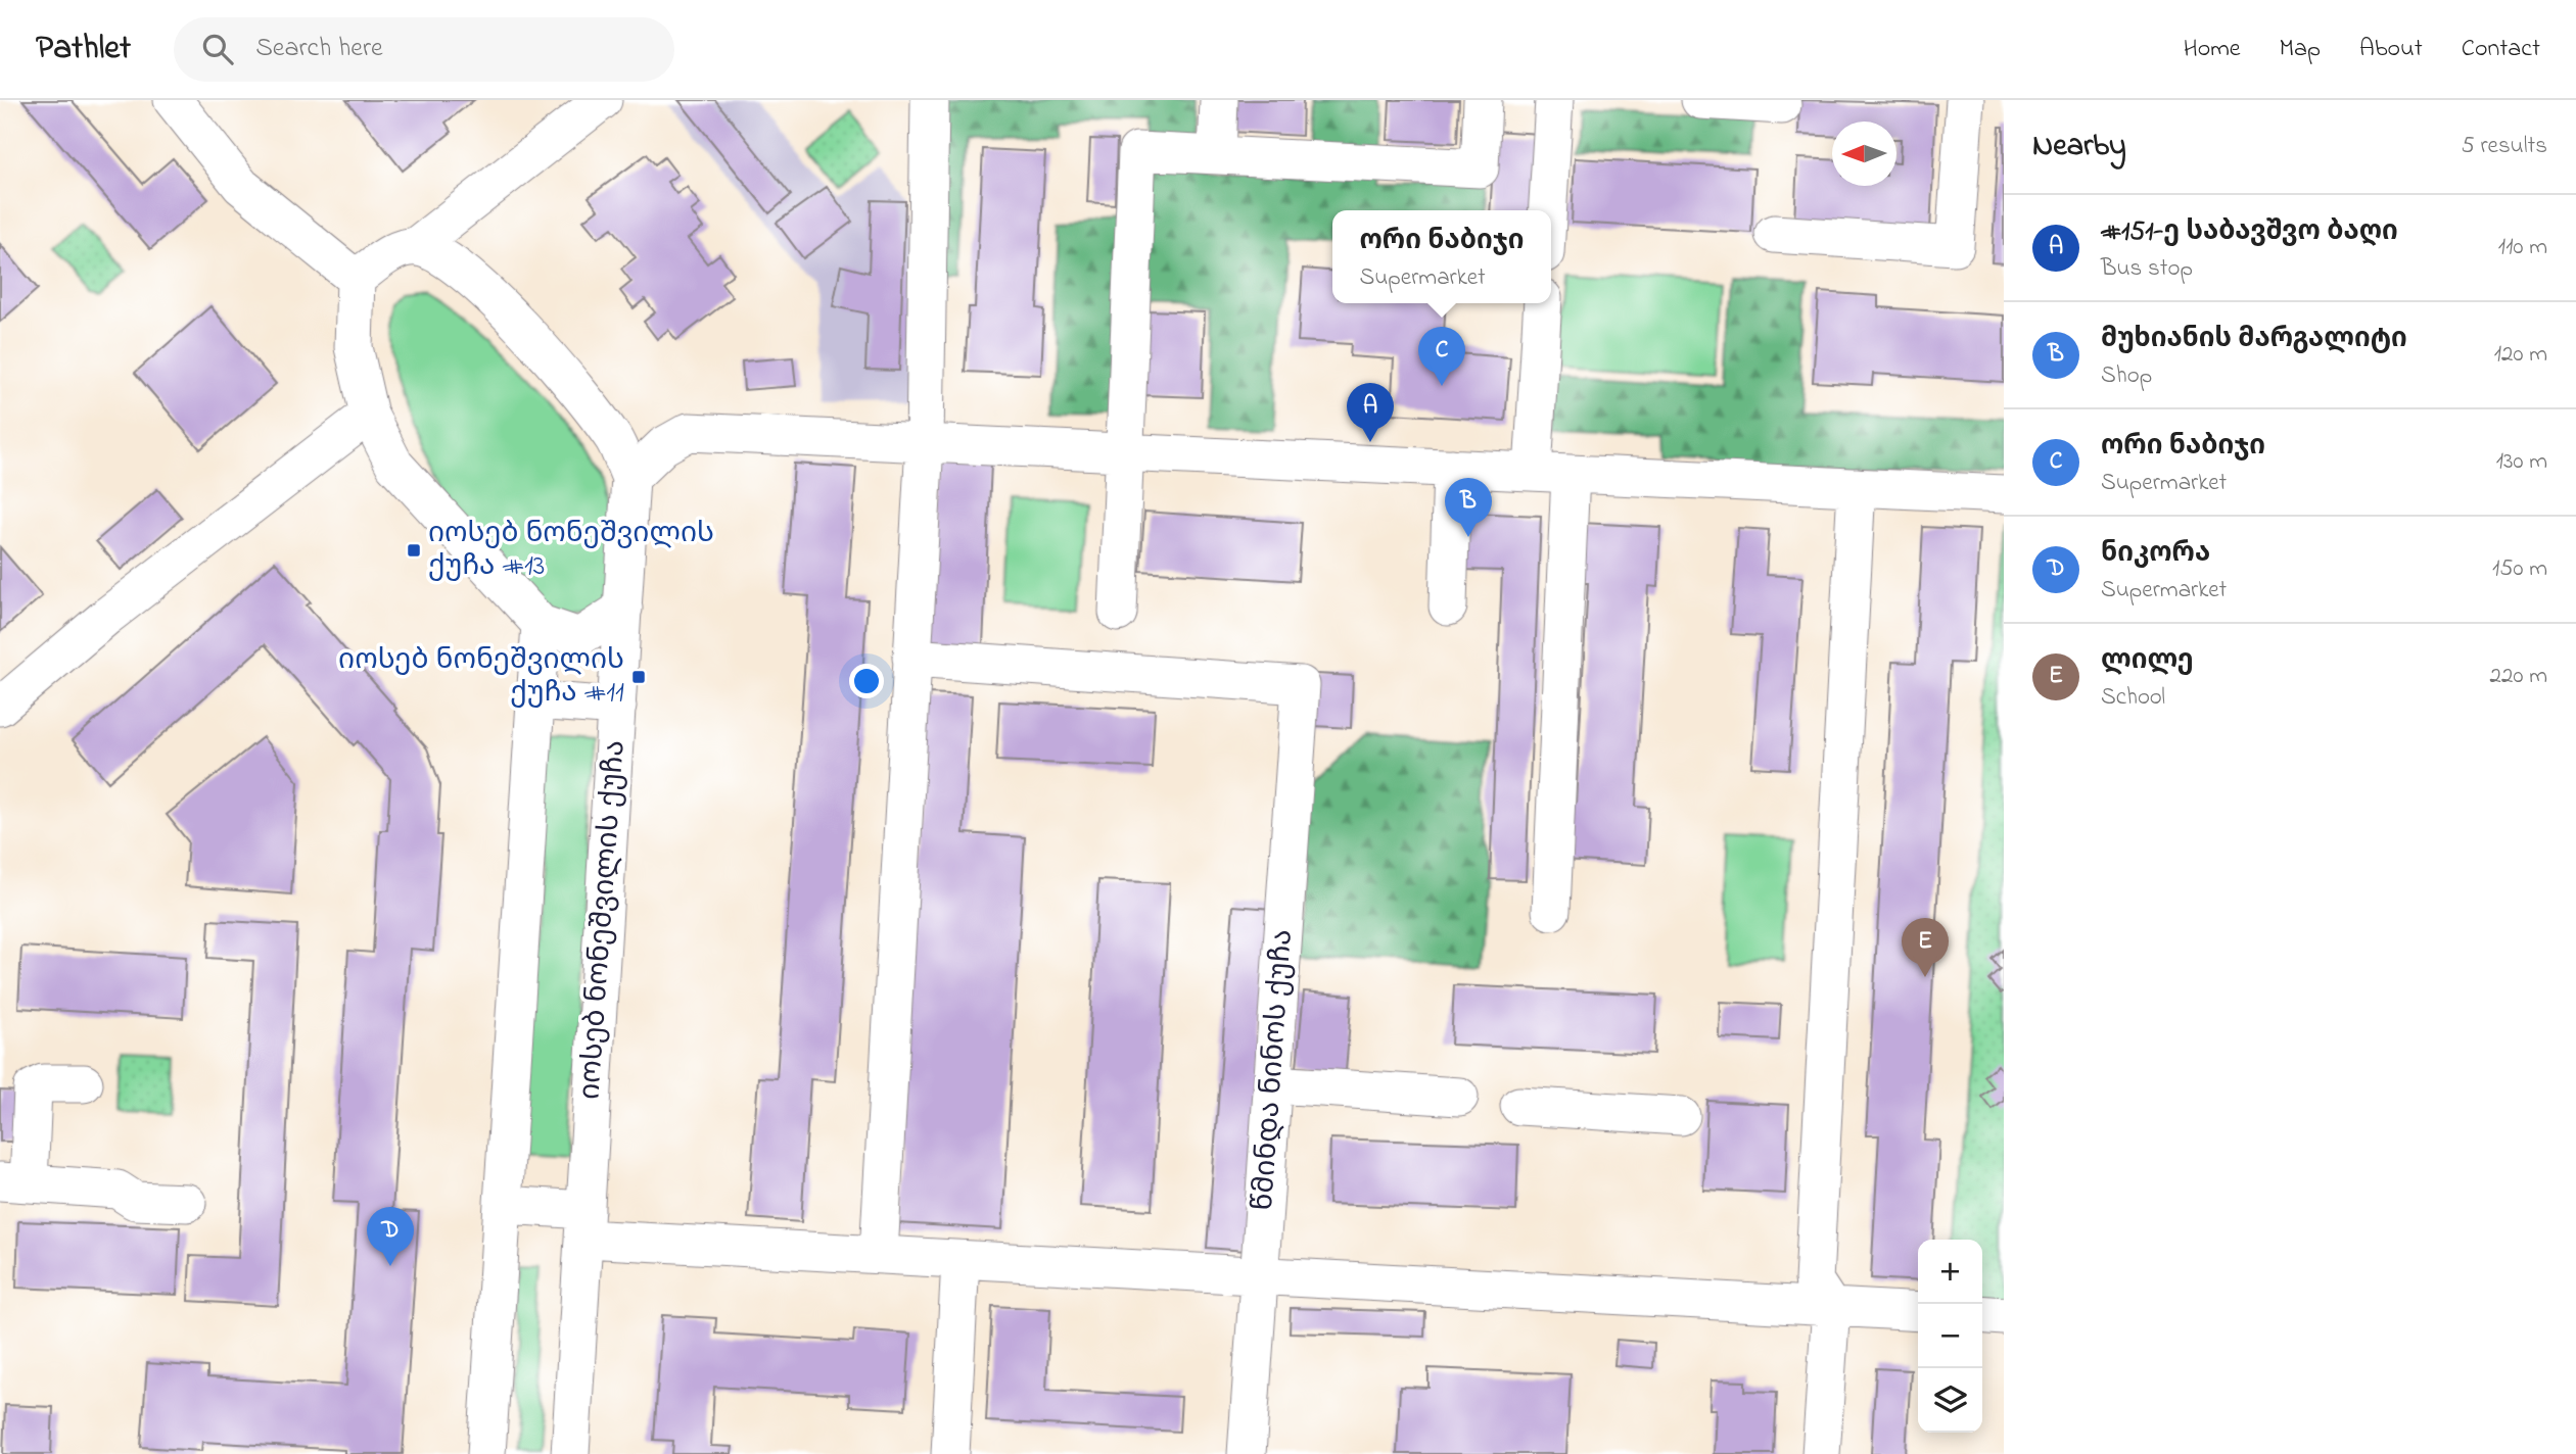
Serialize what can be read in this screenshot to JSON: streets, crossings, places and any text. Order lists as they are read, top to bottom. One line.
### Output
{"streets":{"street":["იოსებ ნონეშვილის ქუჩა","წმინდა ნინოს ქუჩა"]},"places":{"transit":["იოსებ ნონეშვილის ქუჩა #13","იოსებ ნონეშვილის ქუჩა #11"]},"north":"left","page":{"header":"Pathlet","search":"Search here","nav":["Home","Map","About","Contact"],"heading":["Nearby","5 results"],"list":[{"mark":"A","name":"#151-ე საბავშვო ბაღი","note":"Bus stop","value":"110 m"},{"mark":"B","name":"მუხიანის მარგალიტი","note":"Shop","value":"120 m"},{"mark":"C","name":"ორი ნაბიჯი","note":"Supermarket","value":"130 m"},{"mark":"D","name":"ნიკორა","note":"Supermarket","value":"150 m"},{"mark":"E","name":"ლილე","note":"School","value":"220 m"}],"popup":["ორი ნაბიჯი","Supermarket"],"pins":["C","A","B","E","D"],"map_buttons":["+","−"]}}
